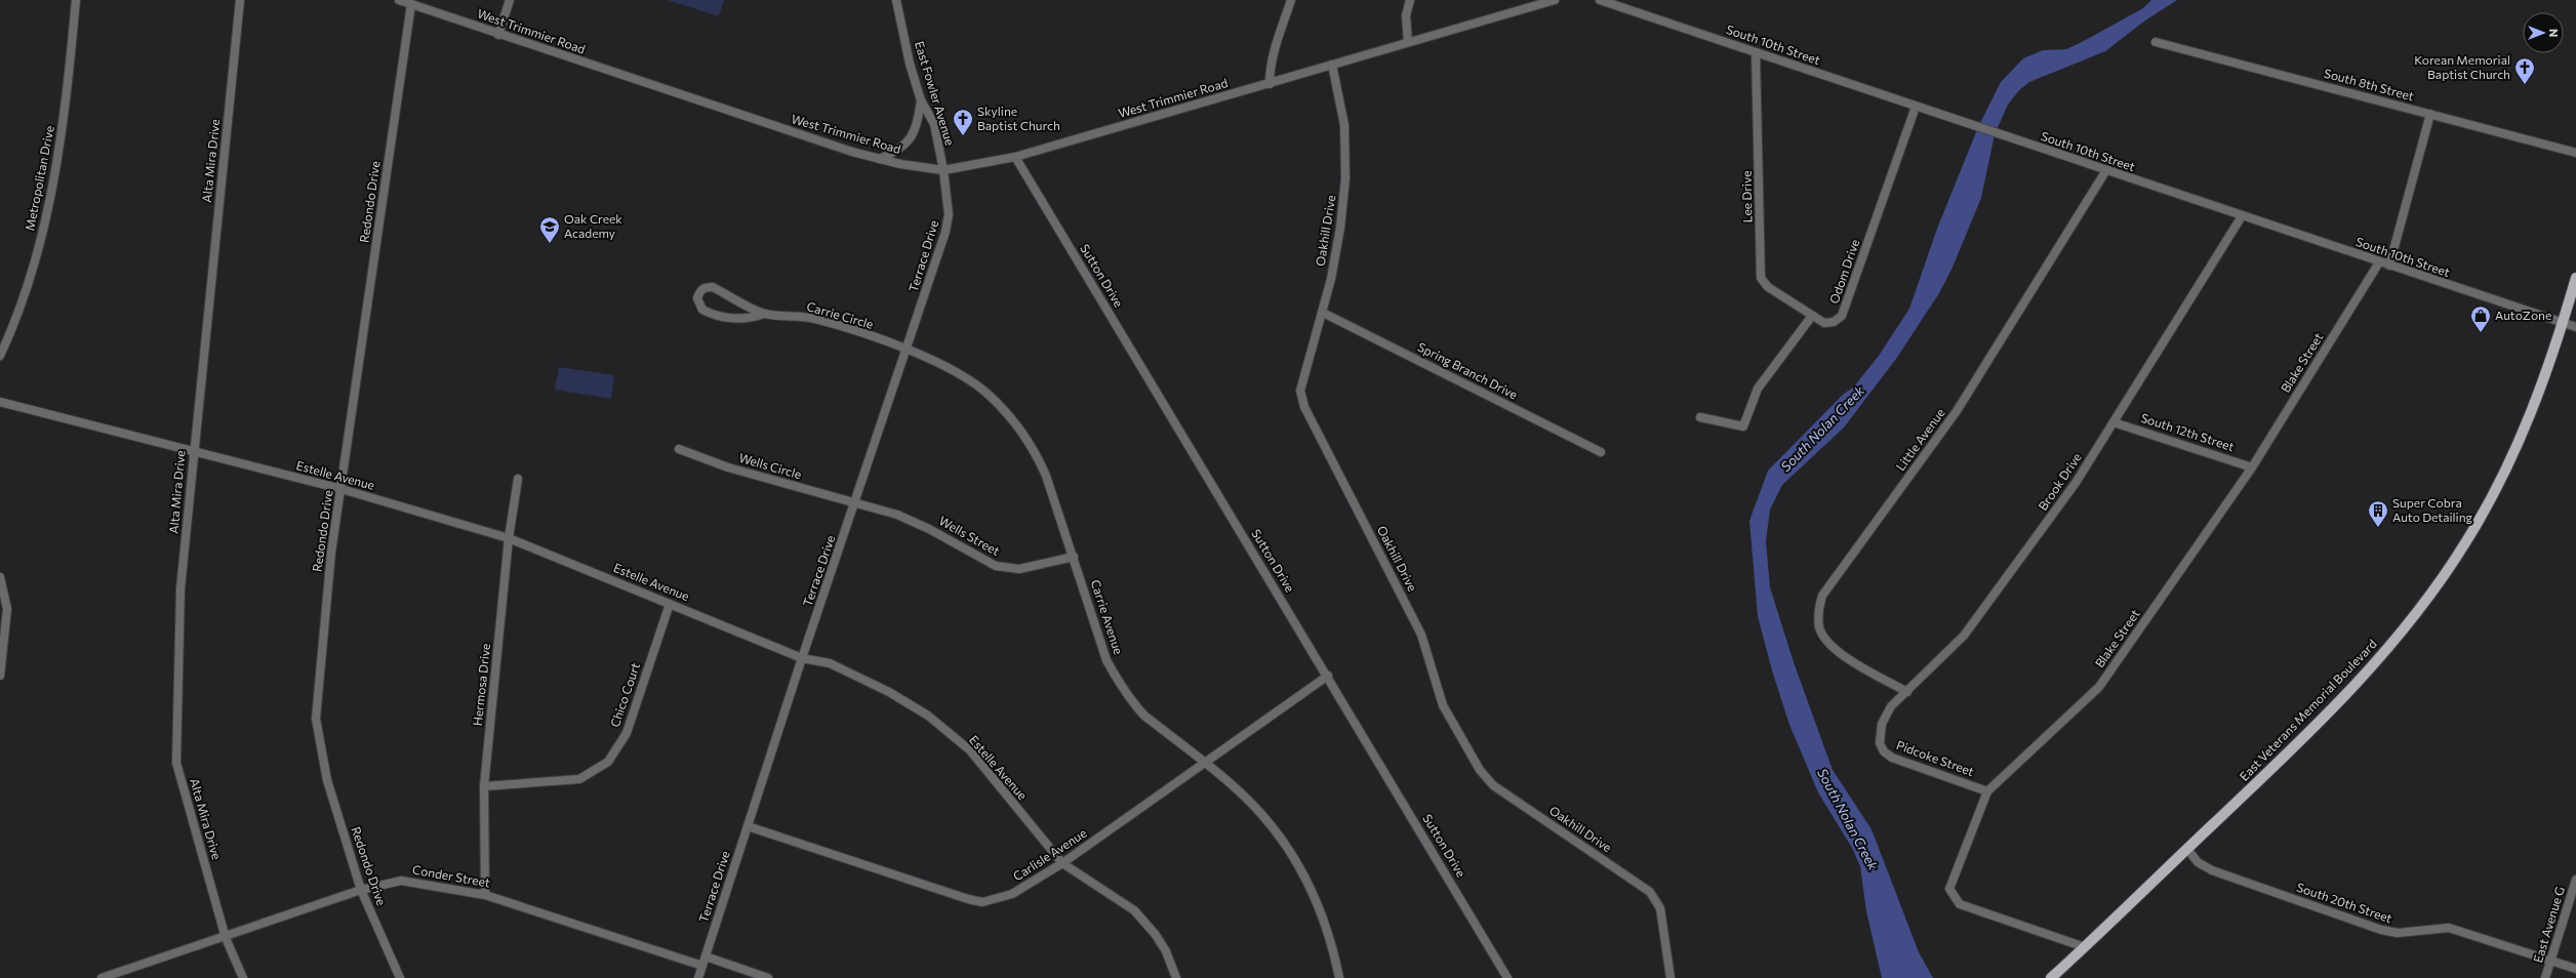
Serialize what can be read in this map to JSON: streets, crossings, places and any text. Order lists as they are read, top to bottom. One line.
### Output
{"streets":{"main road":["East Veterans Memorial Boulevard"],"street":["West Trimmier Road","South 10th Street","South 8th Street","East Fowler Avenue","Alta Mira Drive","Metropolitan Drive","Lee Drive","Redondo Drive","Oakhill Drive","Terrace Drive","Odom Drive","Sutton Drive","Carrie Circle","Blake Street","Spring Branch Drive","South 12th Street","Little Avenue","Wells Circle","Estelle Avenue","Brook Drive","Wells Street","Carrie Avenue","Hermosa Drive","Chico Court","Pidcoke Street","Carlisle Avenue","Conder Street","South 20th Street","East Avenue G"]},"crossings":[["West Trimmier Road","East Fowler Avenue"],["West Trimmier Road","Redondo Drive"],["West Trimmier Road","Oakhill Drive"],["West Trimmier Road","Terrace Drive"],["West Trimmier Road","Sutton Drive"],["South 10th Street","Lee Drive"],["South 10th Street","Odom Drive"],["South 10th Street","Blake Street"],["South 10th Street","Little Avenue"],["South 10th Street","Brook Drive"],["South 10th Street","East Veterans Memorial Boulevard"],["East Fowler Avenue","Terrace Drive"],["Alta Mira Drive","Estelle Avenue"],["Alta Mira Drive","Conder Street"],["Lee Drive","Odom Drive"],["Redondo Drive","Estelle Avenue"],["Redondo Drive","Conder Street"],["Oakhill Drive","Spring Branch Drive"],["Terrace Drive","Carrie Circle"],["Terrace Drive","Wells Circle"],["Terrace Drive","Estelle Avenue"],["Terrace Drive","Wells Street"],["Terrace Drive","Carrie Avenue"],["Terrace Drive","Carlisle Avenue"],["Terrace Drive","Conder Street"],["Sutton Drive","Carlisle Avenue"],["Carrie Circle","Carrie Avenue"],["Blake Street","South 12th Street"],["Blake Street","East Veterans Memorial Boulevard"],["Blake Street","Pidcoke Street"],["South 12th Street","Brook Drive"],["Little Avenue","Brook Drive"],["Wells Circle","Wells Street"],["Estelle Avenue","Hermosa Drive"],["Estelle Avenue","Chico Court"],["Estelle Avenue","Carlisle Avenue"],["Brook Drive","Pidcoke Street"],["Wells Street","Carrie Avenue"],["Carrie Avenue","Carlisle Avenue"],["Hermosa Drive","Chico Court"],["Hermosa Drive","Conder Street"],["East Veterans Memorial Boulevard","South 20th Street"],["South 20th Street","East Avenue G"]],"water":["South Nolan Creek"],"places":{"church":["Korean Memorial Baptist Church","Skyline Baptist Church"],"school or university":["Oak Creek Academy"],"shop":["AutoZone"],"building":["Super Cobra Auto Detailing"]},"north":"right"}
